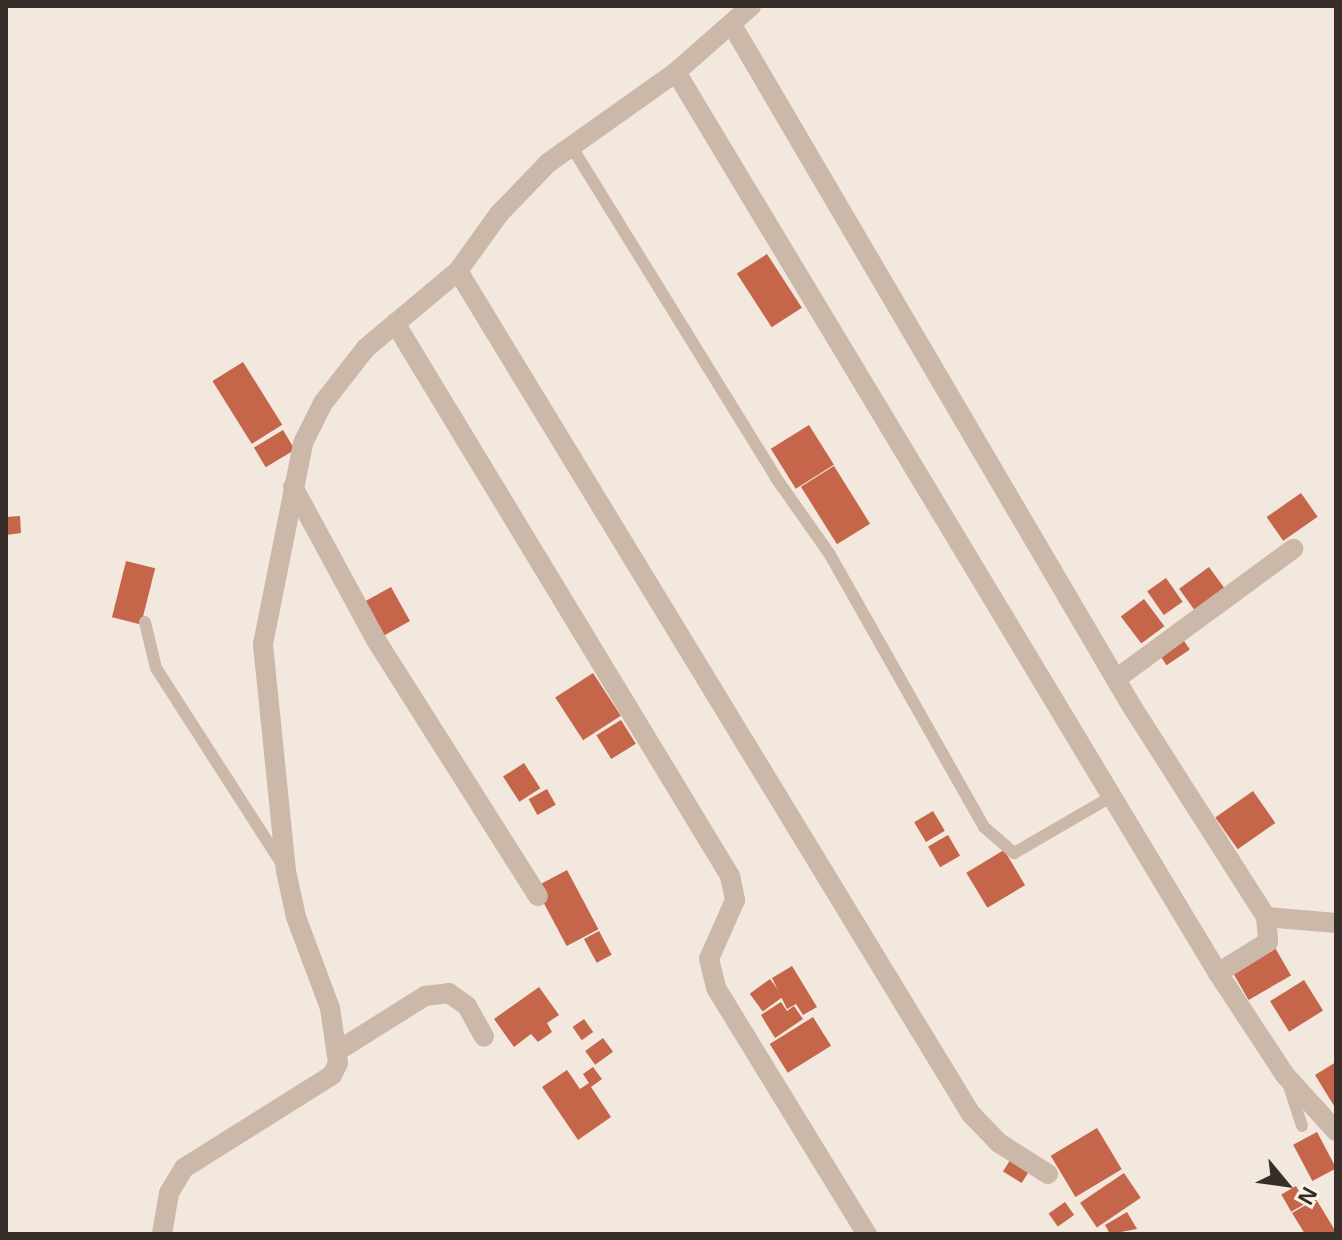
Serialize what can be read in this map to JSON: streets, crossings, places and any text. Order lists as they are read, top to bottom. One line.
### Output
{"north":"bottom right"}
